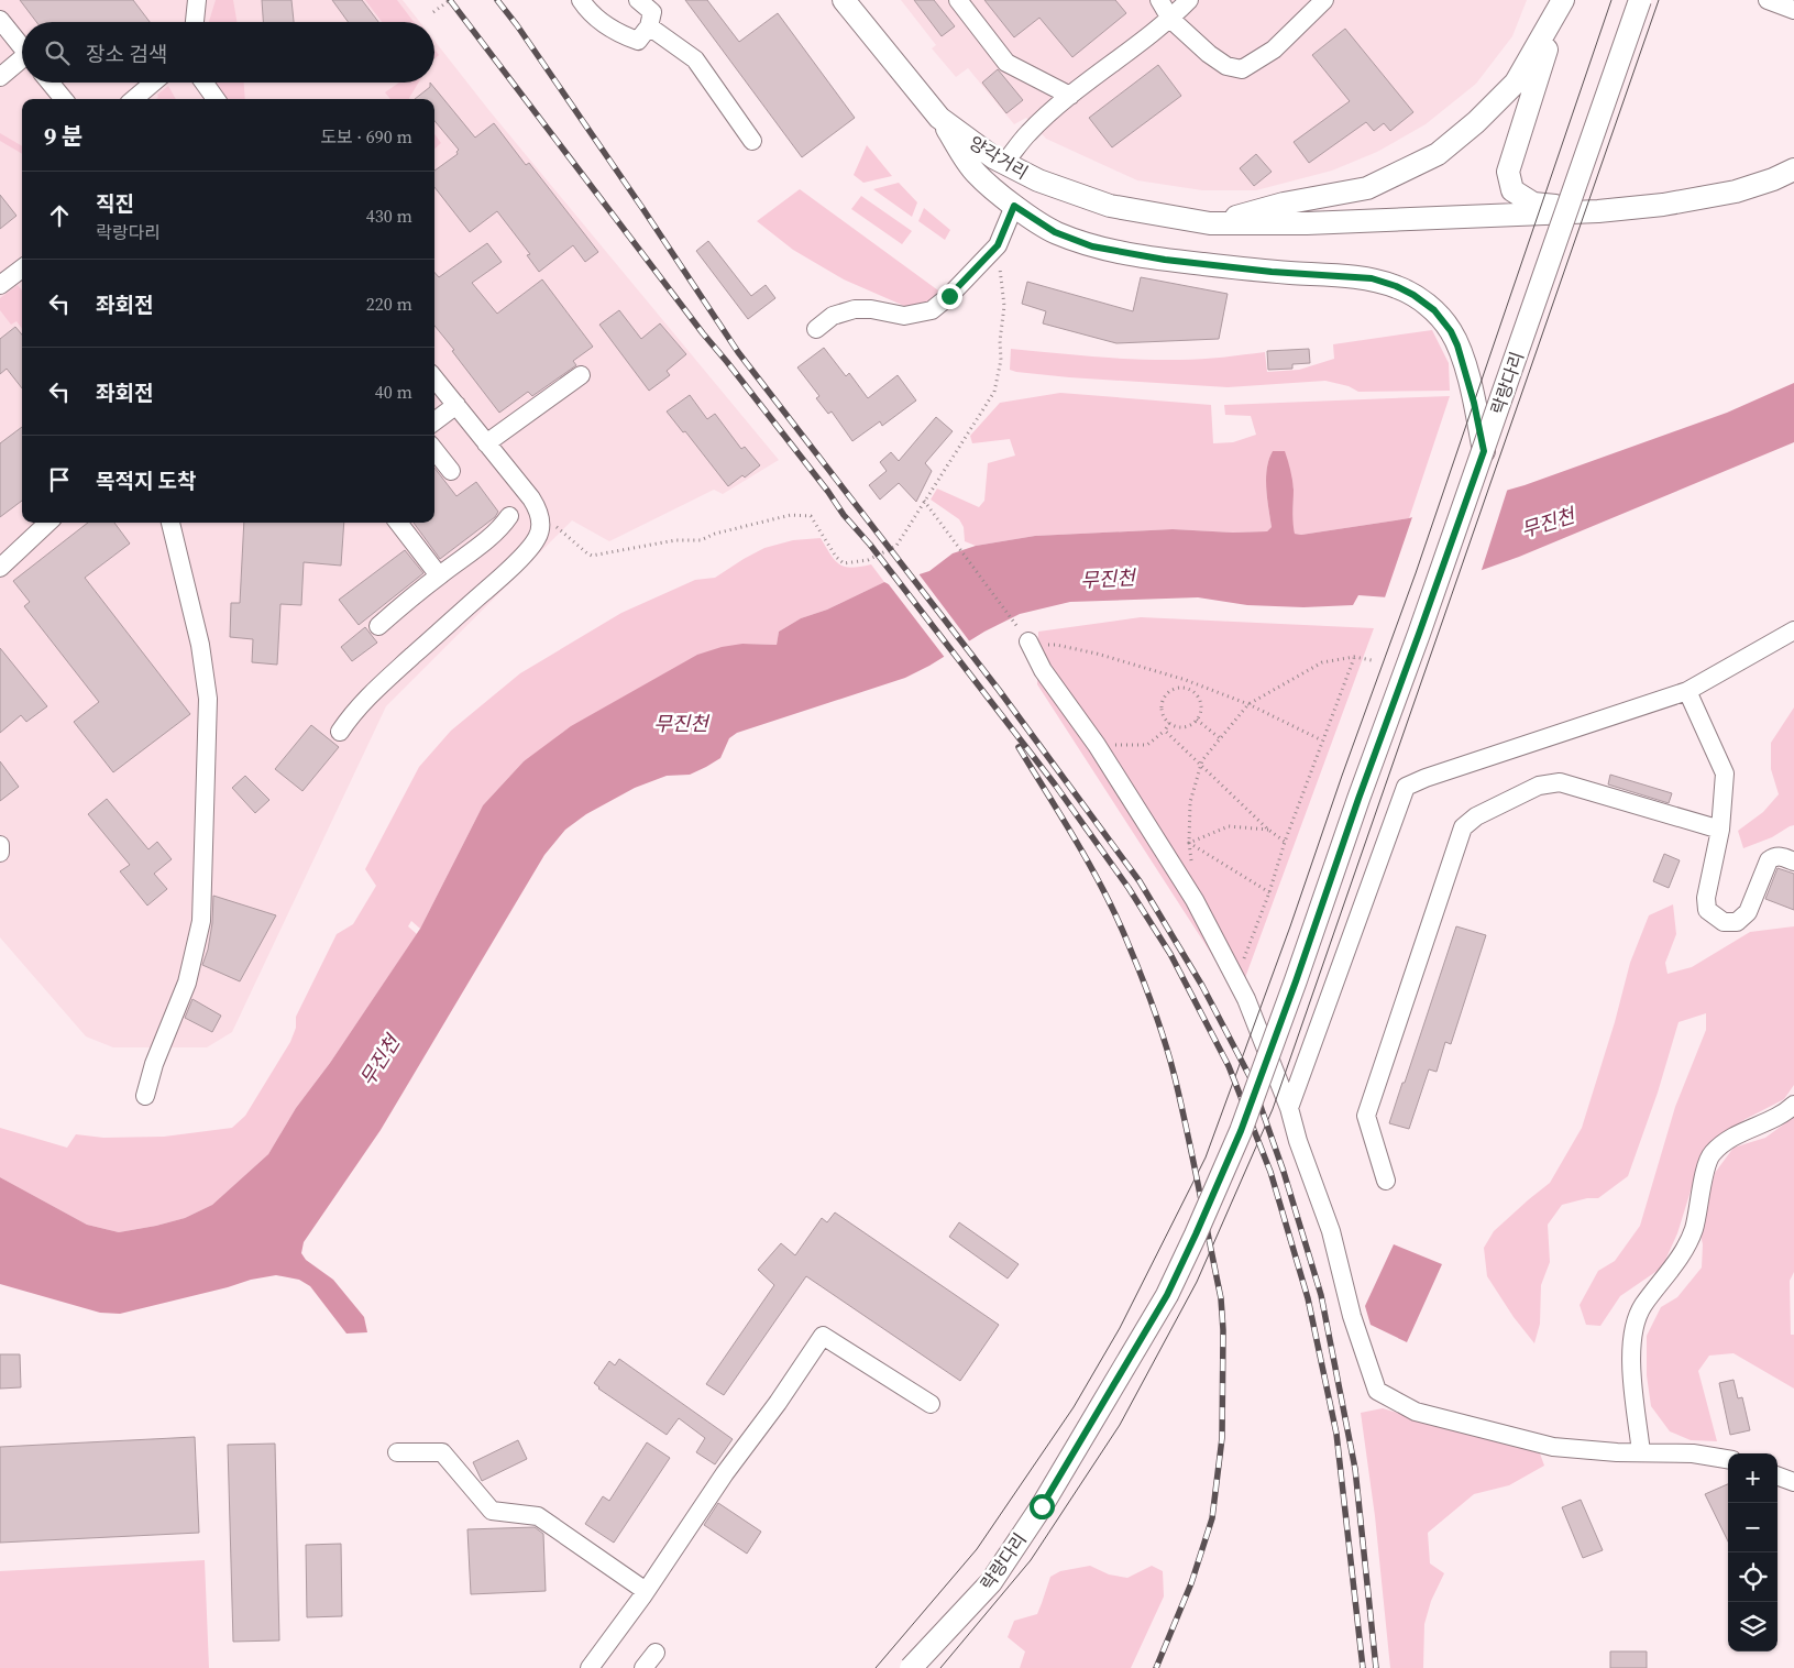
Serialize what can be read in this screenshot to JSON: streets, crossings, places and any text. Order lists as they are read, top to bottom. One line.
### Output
{"streets":{"main road":["양각거리","락랑다리"]},"water":["무진천"],"page":{"search":"장소 검색","heading":["9 분","도보 · 690 m"],"list":[["직진","락랑다리","430 m"],["좌회전","220 m"],["좌회전","40 m"],"목적지 도착"],"map_buttons":["+","−"]}}
